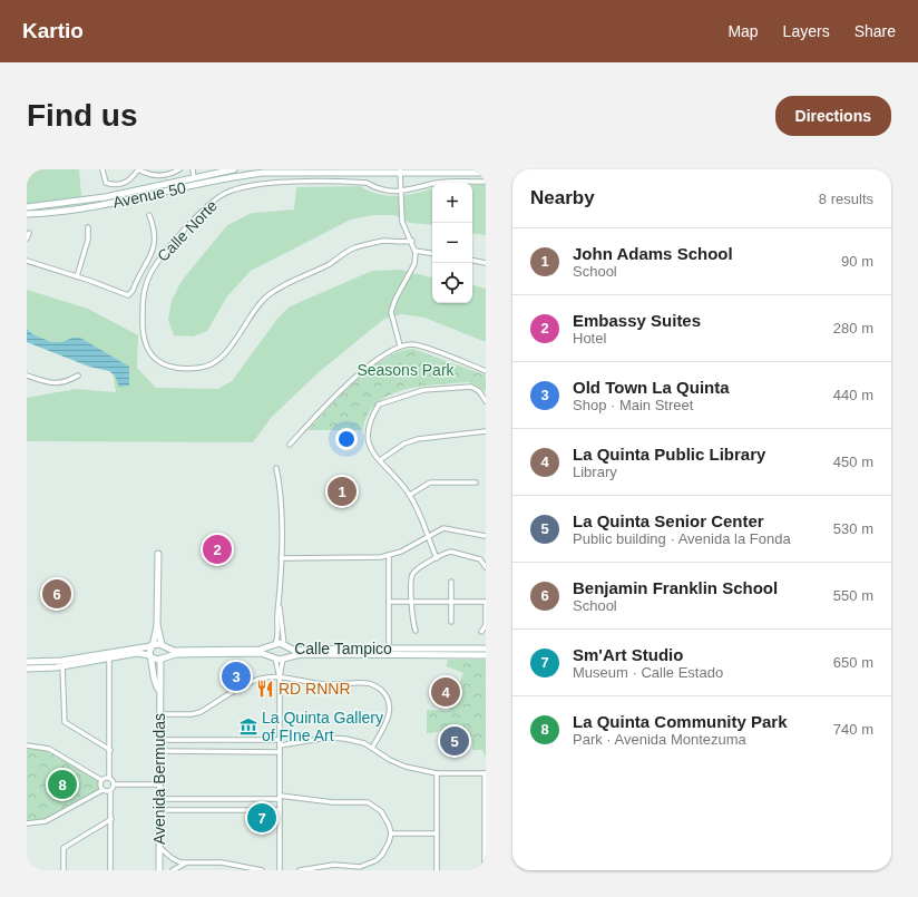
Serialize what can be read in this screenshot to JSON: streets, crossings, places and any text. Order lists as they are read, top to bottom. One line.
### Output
{"streets":{"street":["Avenue 50","Calle Norte","Calle Tampico","Avenida Bermudas"]},"crossings":[["Calle Tampico","Avenida Bermudas"]],"parks":["Seasons Park"],"places":{"restaurant":["RD RNNR"],"museum":["La Quinta Gallery of FIne Art"]},"page":{"header":"Kartio","nav":["Map","Layers","Share"],"buttons":"Directions","title":"Find us","heading":["Nearby","8 results"],"map_buttons":["+","−"],"list":[{"mark":"1","name":"John Adams School","note":"School","value":"90 m"},{"mark":"2","name":"Embassy Suites","note":"Hotel","value":"280 m"},{"mark":"3","name":"Old Town La Quinta","note":"Shop · Main Street","value":"440 m"},{"mark":"4","name":"La Quinta Public Library","note":"Library","value":"450 m"},{"mark":"5","name":"La Quinta Senior Center","note":"Public building · Avenida la Fonda","value":"530 m"},{"mark":"6","name":"Benjamin Franklin School","note":"School","value":"550 m"},{"mark":"7","name":"Sm'Art Studio","note":"Museum · Calle Estado","value":"650 m"},{"mark":"8","name":"La Quinta Community Park","note":"Park · Avenida Montezuma","value":"740 m"}],"pins":["1","2","6","3","4","5","8","7"]}}
